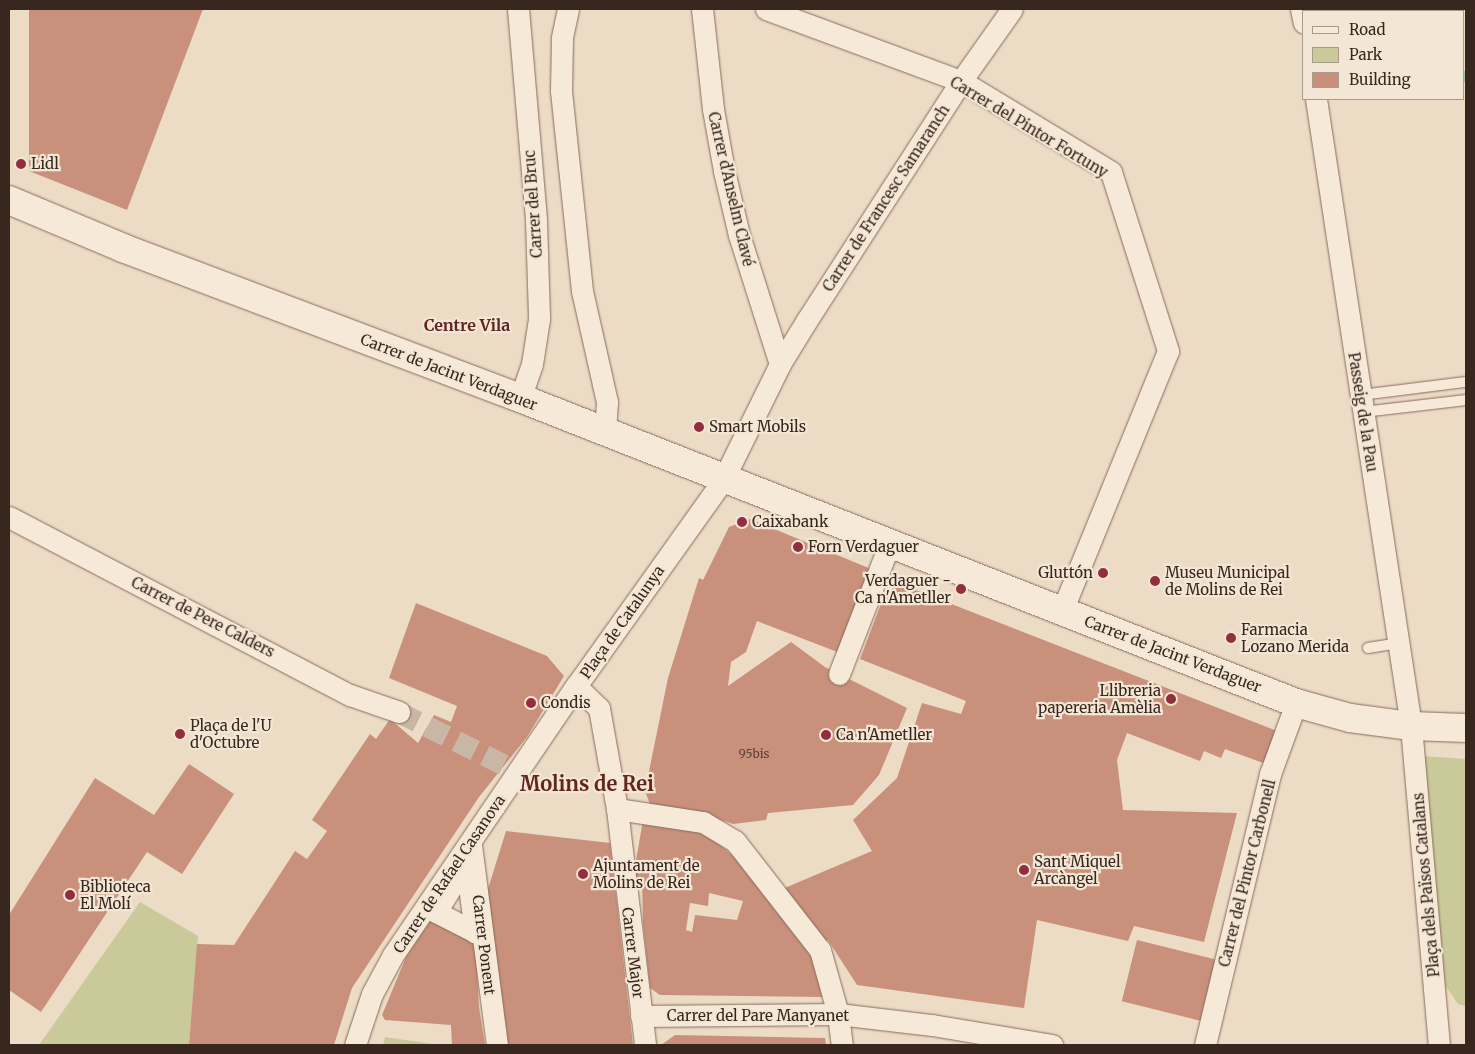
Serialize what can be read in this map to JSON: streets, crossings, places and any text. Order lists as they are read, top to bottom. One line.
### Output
{"streets":{"main road":["Carrer de Jacint Verdaguer"],"street":["Carrer del Pintor Fortuny","Carrer d'Anselm Clavé","Carrer de Francesc Samaranch","Carrer del Bruc","Passeig de la Pau","Carrer de Pere Calders","Plaça de Catalunya","Carrer del Pintor Carbonell","Carrer de Rafael Casanova","Plaça dels Països Catalans","Carrer Ponent","Carrer Major","Carrer del Pare Manyanet"]},"crossings":[["Carrer del Pintor Fortuny","Carrer de Francesc Samaranch"],["Carrer del Pintor Fortuny","Carrer de Jacint Verdaguer"],["Carrer d'Anselm Clavé","Carrer de Francesc Samaranch"],["Carrer de Francesc Samaranch","Carrer de Jacint Verdaguer"],["Carrer de Francesc Samaranch","Plaça de Catalunya"],["Carrer del Bruc","Carrer de Jacint Verdaguer"],["Carrer de Jacint Verdaguer","Passeig de la Pau"],["Carrer de Jacint Verdaguer","Plaça de Catalunya"],["Carrer de Jacint Verdaguer","Carrer del Pintor Carbonell"],["Carrer de Jacint Verdaguer","Plaça dels Països Catalans"],["Passeig de la Pau","Plaça dels Països Catalans"],["Plaça de Catalunya","Carrer de Rafael Casanova"],["Plaça de Catalunya","Carrer Major"],["Carrer de Rafael Casanova","Carrer Ponent"],["Carrer Major","Carrer del Pare Manyanet"]],"districts":["Centre Vila","Molins de Rei"],"places":["Lidl","Smart Mobils","Caixabank","Forn Verdaguer","Gluttón","Museu Municipal de Molins de Rei","Verdaguer - Ca n'Ametller","Farmacia Lozano Merida","Llibreria papereria Amèlia","Condis","Plaça de l'U d'Octubre","Ca n'Ametller","Sant Miquel Arcàngel","Ajuntament de Molins de Rei","Biblioteca El Molí"],"house_numbers":["95bis"],"legend":["Road","Park","Building"]}
